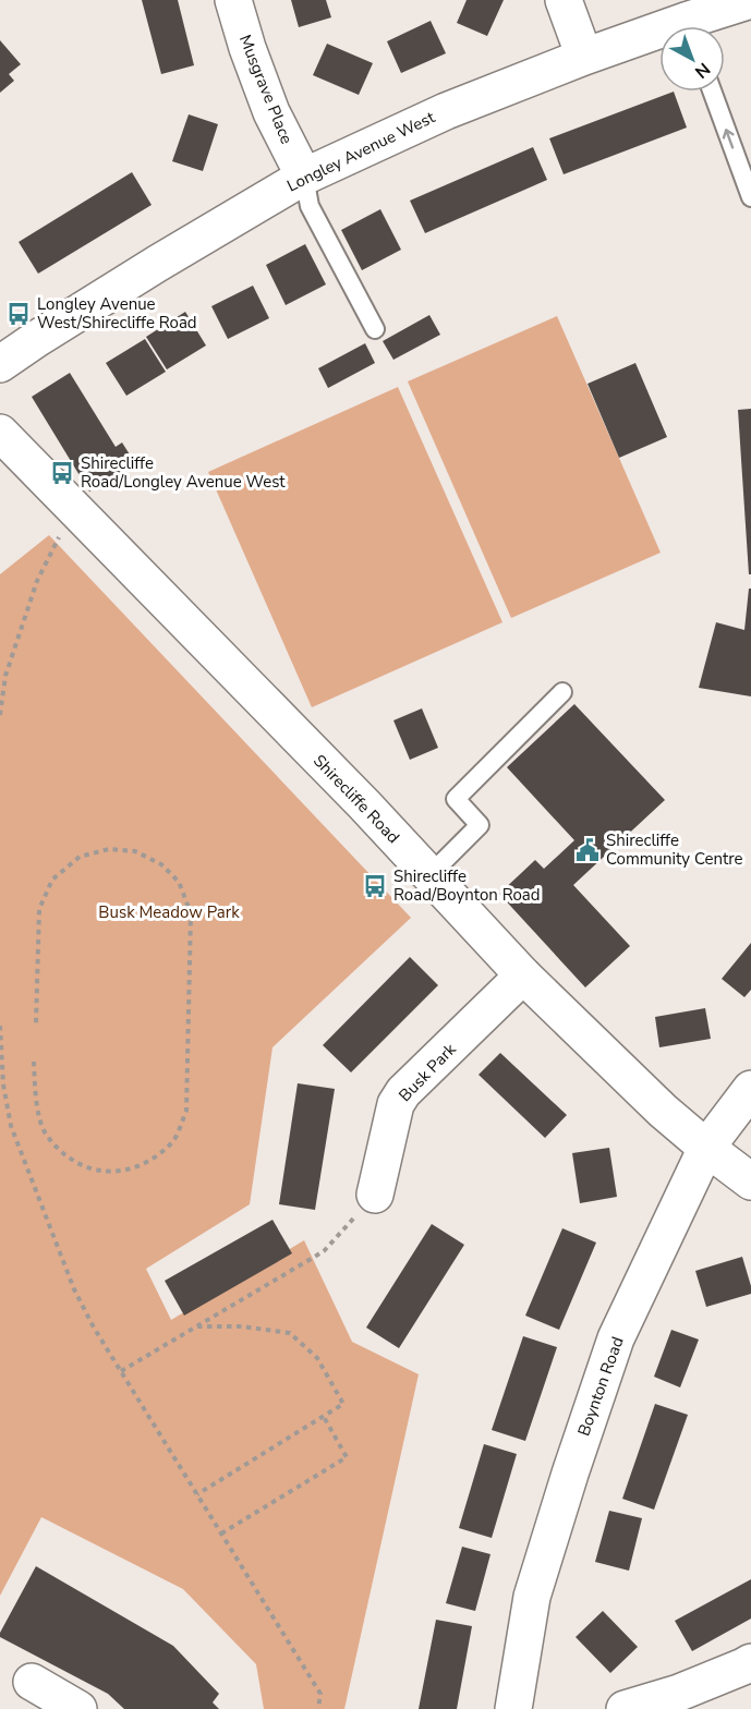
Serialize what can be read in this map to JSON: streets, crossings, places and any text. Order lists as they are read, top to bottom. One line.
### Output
{"streets":{"street":["Musgrave Place","Longley Avenue West","Shirecliffe Road","Busk Park","Boynton Road"]},"crossings":[["Musgrave Place","Longley Avenue West"],["Shirecliffe Road","Busk Park"],["Shirecliffe Road","Boynton Road"]],"parks":["Busk Meadow Park"],"places":{"bus stop":["Longley Avenue West/Shirecliffe Road","Shirecliffe Road/Longley Avenue West","Shirecliffe Road/Boynton Road"],"public building":["Shirecliffe Community Centre"]},"north":"bottom right"}
